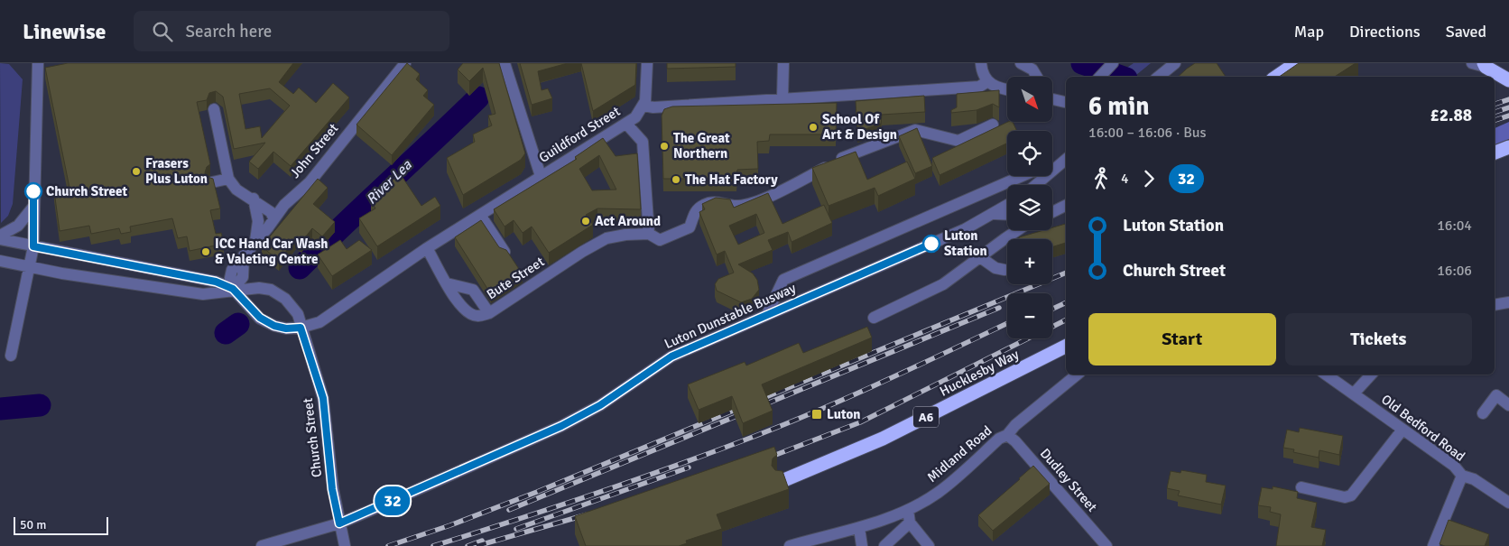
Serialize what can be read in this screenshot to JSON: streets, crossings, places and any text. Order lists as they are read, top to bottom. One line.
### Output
{"streets":{"highway":["Hucklesby Way","A6"],"street":["Guildford Street","John Street","Bute Street","Luton Dunstable Busway","Old Bedford Road","Church Street","Midland Road","Dudley Street"]},"crossings":[["Guildford Street","Bute Street"],["Guildford Street","Church Street"],["John Street","Church Street"],["Luton Dunstable Busway","Church Street"],["Midland Road","Dudley Street"]],"water":["River Lea"],"places":{"other":["School Of Art & Design","The Great Northern","Frasers Plus Luton","The Hat Factory","Church Street","Act Around","Luton Station","ICC Hand Car Wash & Valeting Centre"],"transit":["Luton"]},"lines":["bus line 32"],"scale_bar":"50 m","north":"bottom right","page":{"header":"Linewise","search":"Search here","nav":["Map","Directions","Saved"],"on_map":"32","map_buttons":["+","−"],"heading":["6 min","16:00 – 16:06 · Bus","£2.88"],"legs":["4","32"],"list":[{"name":"Luton Station","value":"16:04"},{"name":"Church Street","value":"16:06"}],"buttons":["Start","Tickets"],"scale":"50 m"}}
